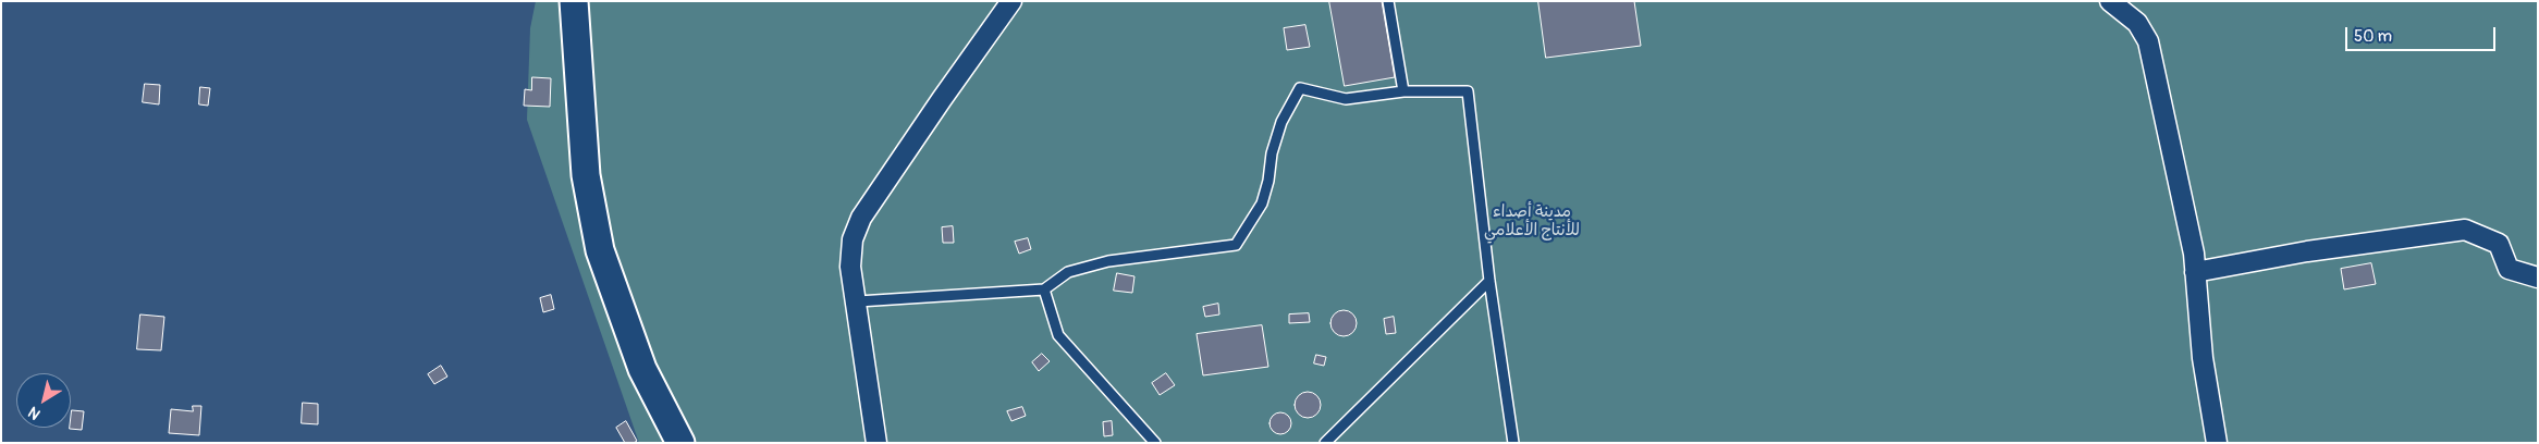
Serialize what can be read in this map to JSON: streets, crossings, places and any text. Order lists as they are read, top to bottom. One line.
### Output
{"parks":["مدينة أصداء للأنتاج الأعلامي"],"scale_bar":"50 m","north":"bottom left"}
